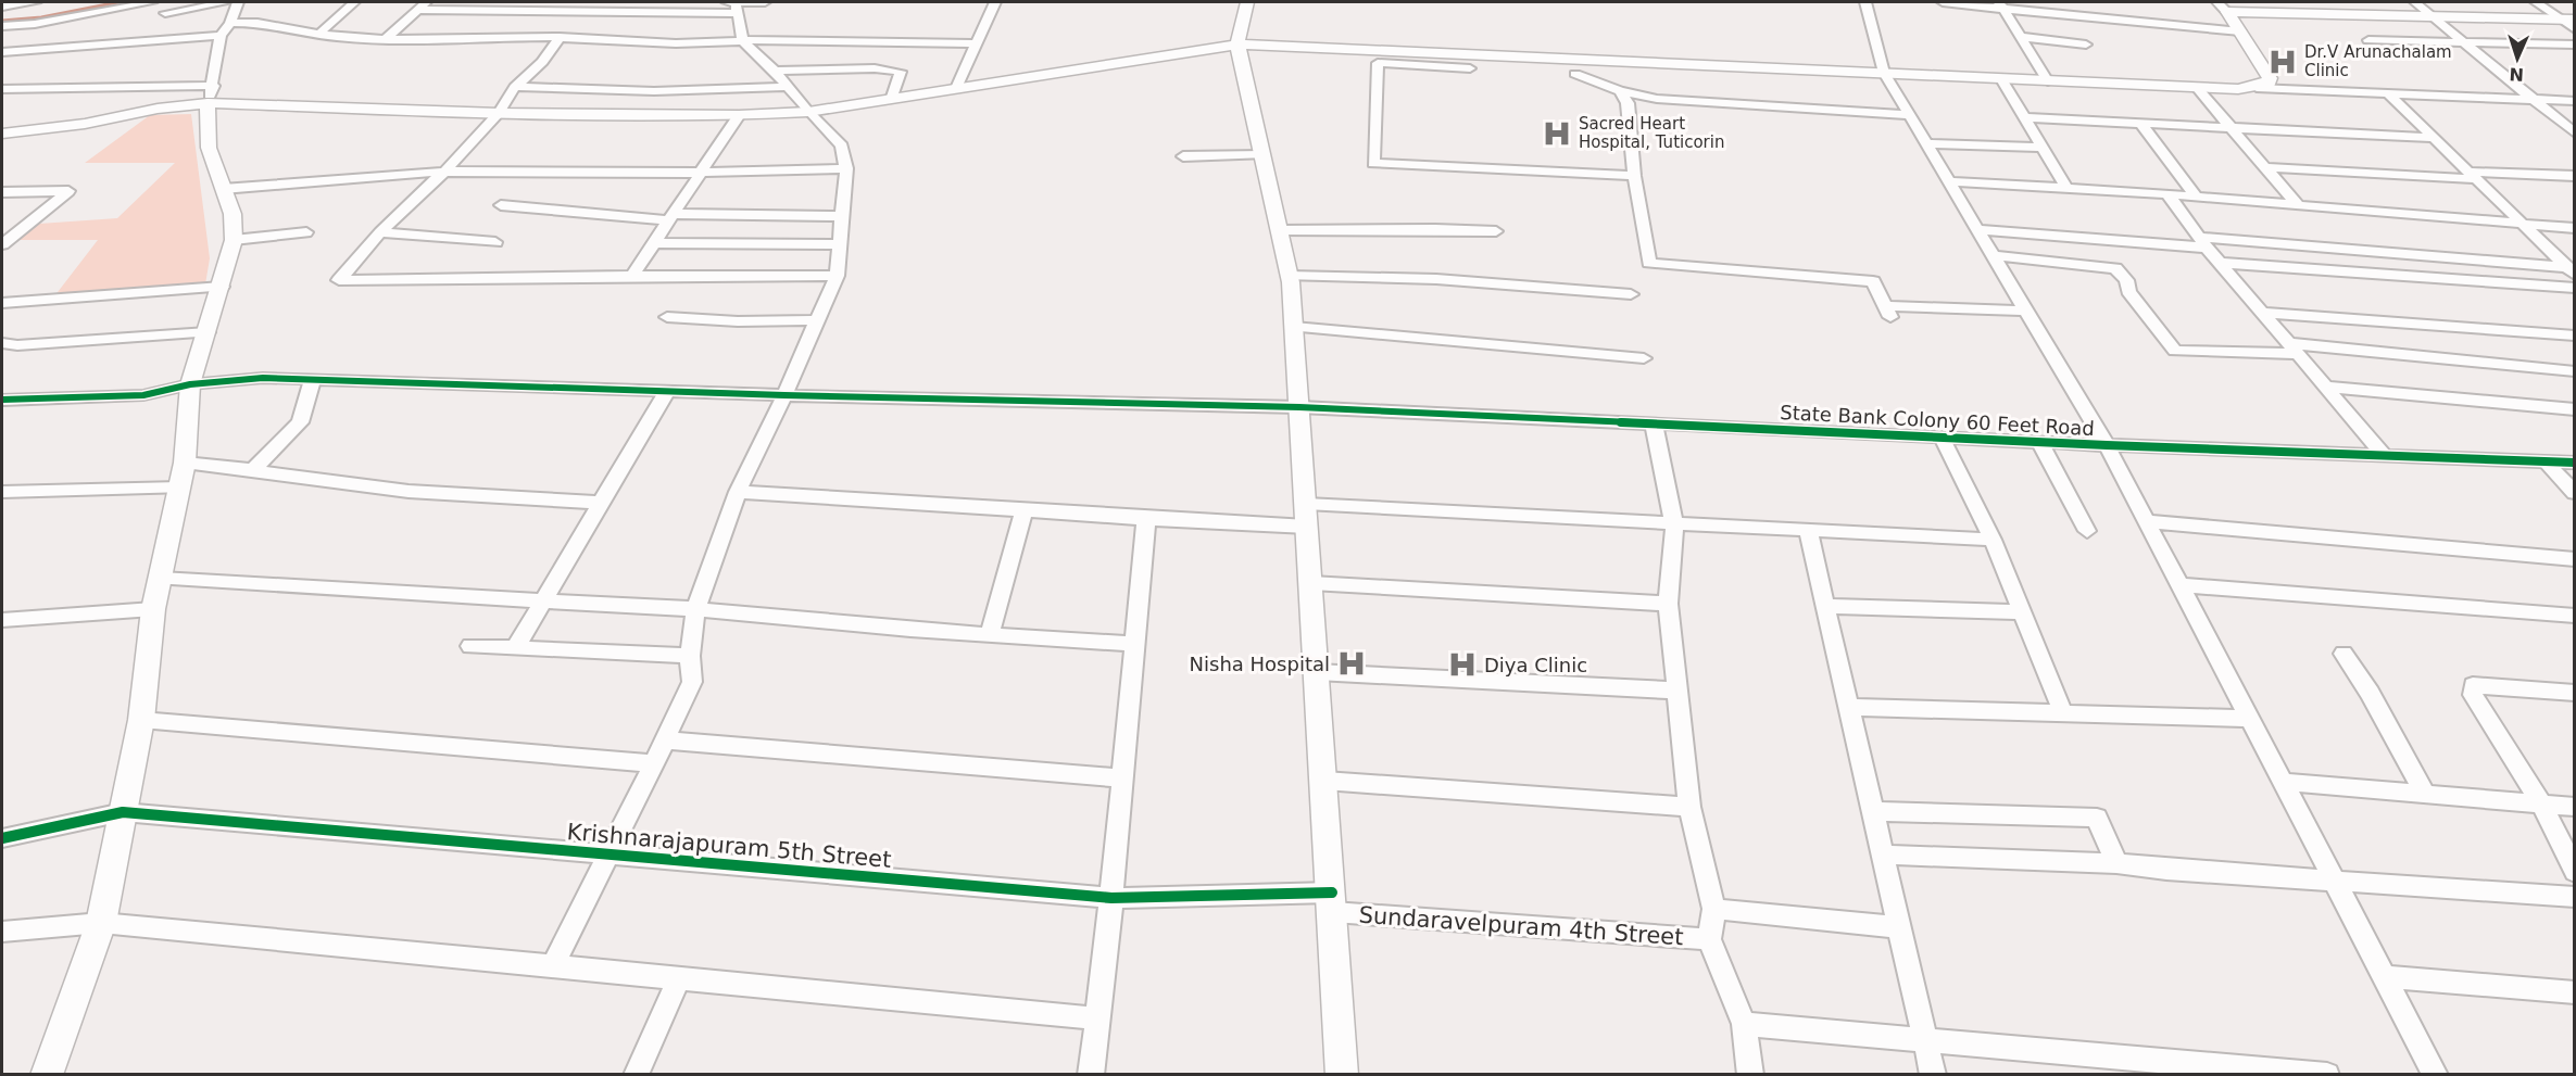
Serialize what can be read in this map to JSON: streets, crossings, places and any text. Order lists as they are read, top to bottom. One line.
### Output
{"streets":{"street":["State Bank Colony 60 Feet Road","Krishnarajapuram 5th Street","Sundaravelpuram 4th Street"]},"crossings":[["Krishnarajapuram 5th Street","Sundaravelpuram 4th Street"]],"places":{"hospital":["Dr.V Arunachalam Clinic","Sacred Heart Hospital, Tuticorin","Nisha Hospital","Diya Clinic"]},"north":"bottom"}
